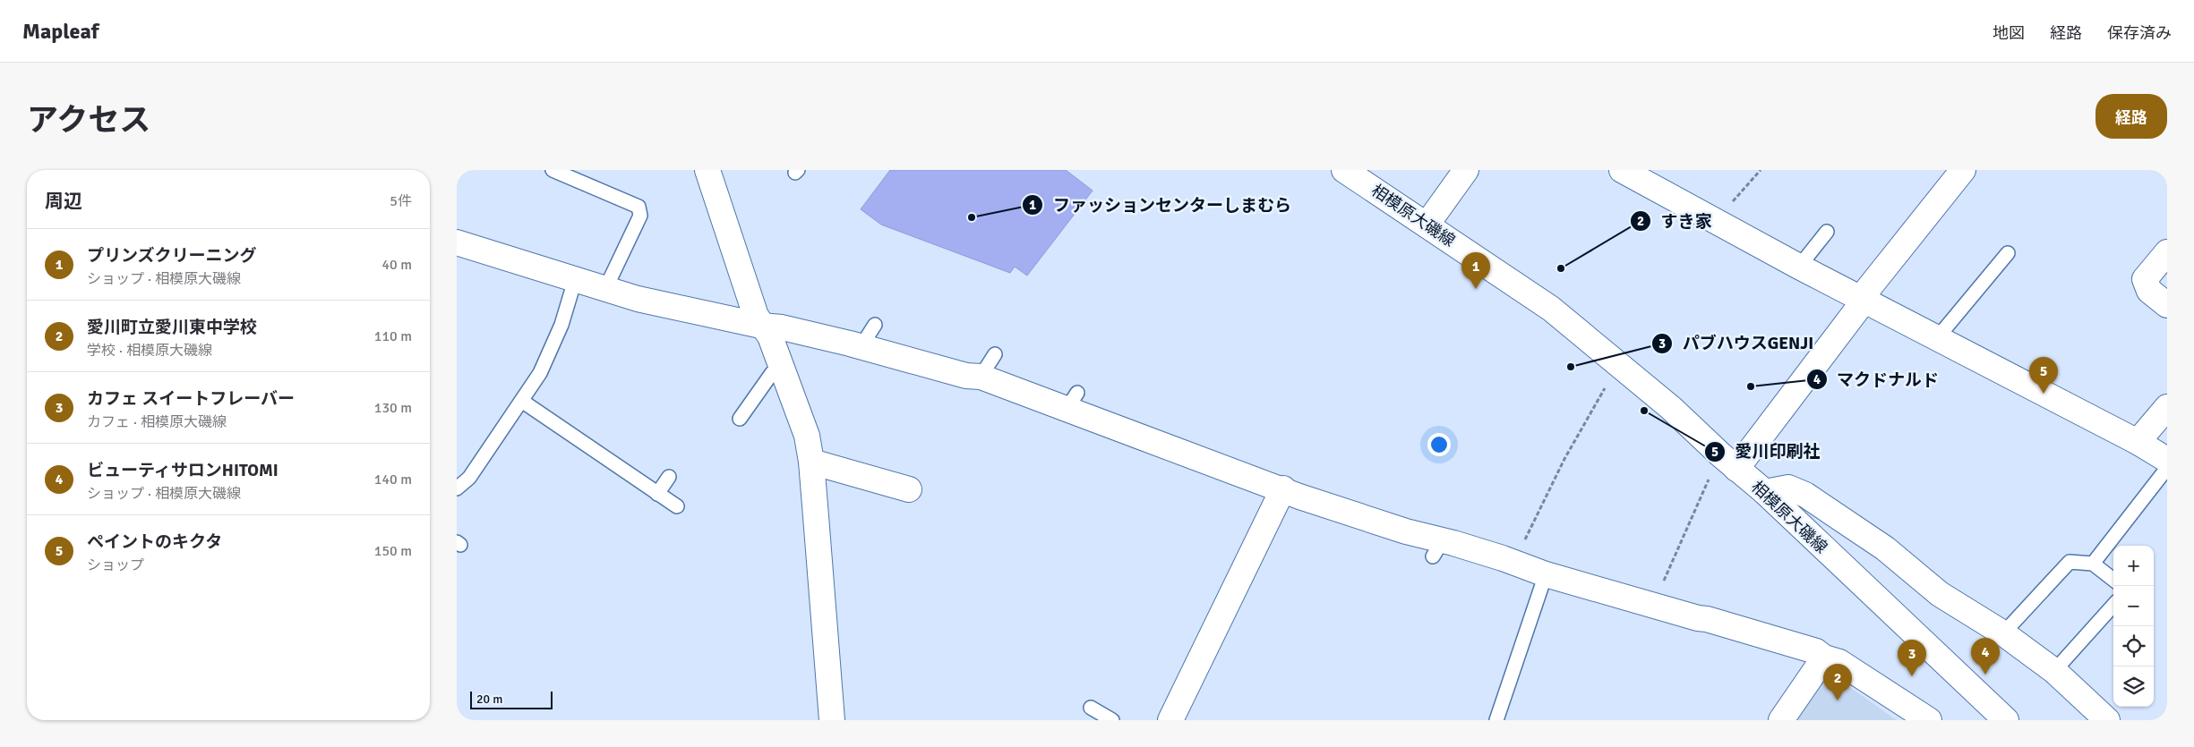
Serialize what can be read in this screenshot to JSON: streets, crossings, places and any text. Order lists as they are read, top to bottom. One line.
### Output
{"streets":{"street":["相模原大磯線"]},"places":["ファッションセンターしまむら","すき家","パブハウスGENJI","マクドナルド","愛川印刷社"],"scale_bar":"20 m","page":{"header":"Mapleaf","nav":["地図","経路","保存済み"],"title":"アクセス","buttons":"経路","heading":["周辺","5件"],"list":[{"mark":"1","name":"プリンズクリーニング","note":"ショップ · 相模原大磯線","value":"40 m"},{"mark":"2","name":"愛川町立愛川東中学校","note":"学校 · 相模原大磯線","value":"110 m"},{"mark":"3","name":"カフェ スイートフレーバー","note":"カフェ · 相模原大磯線","value":"130 m"},{"mark":"4","name":"ビューティサロンHITOMI","note":"ショップ · 相模原大磯線","value":"140 m"},{"mark":"5","name":"ペイントのキクタ","note":"ショップ","value":"150 m"}],"pins":["1","5","4","3","2"],"map_buttons":["+","−"],"scale":"20 m"}}
